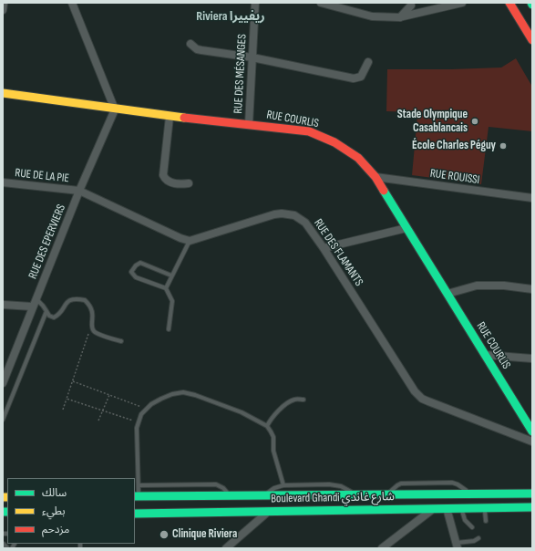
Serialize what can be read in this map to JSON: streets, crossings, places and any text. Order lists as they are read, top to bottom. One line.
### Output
{"streets":{"main road":["RUE COURLIS","Boulevard Ghandi شارع غاندي"],"street":["RUE DES MÉSANGES","RUE DE LA PIE","RUE ROUISSI","RUE DES EPERVIERS","RUE DES FLAMANTS"]},"crossings":[["RUE DES MÉSANGES","RUE COURLIS"],["RUE COURLIS","RUE ROUISSI"],["RUE COURLIS","RUE DES EPERVIERS"],["RUE DE LA PIE","RUE DES EPERVIERS"]],"districts":["Riviera ريفييرا"],"places":["Stade Olympique Casablancais","École Charles Péguy","Clinique Riviera"],"legend":["سالك","بطيء","مزدحم"]}
